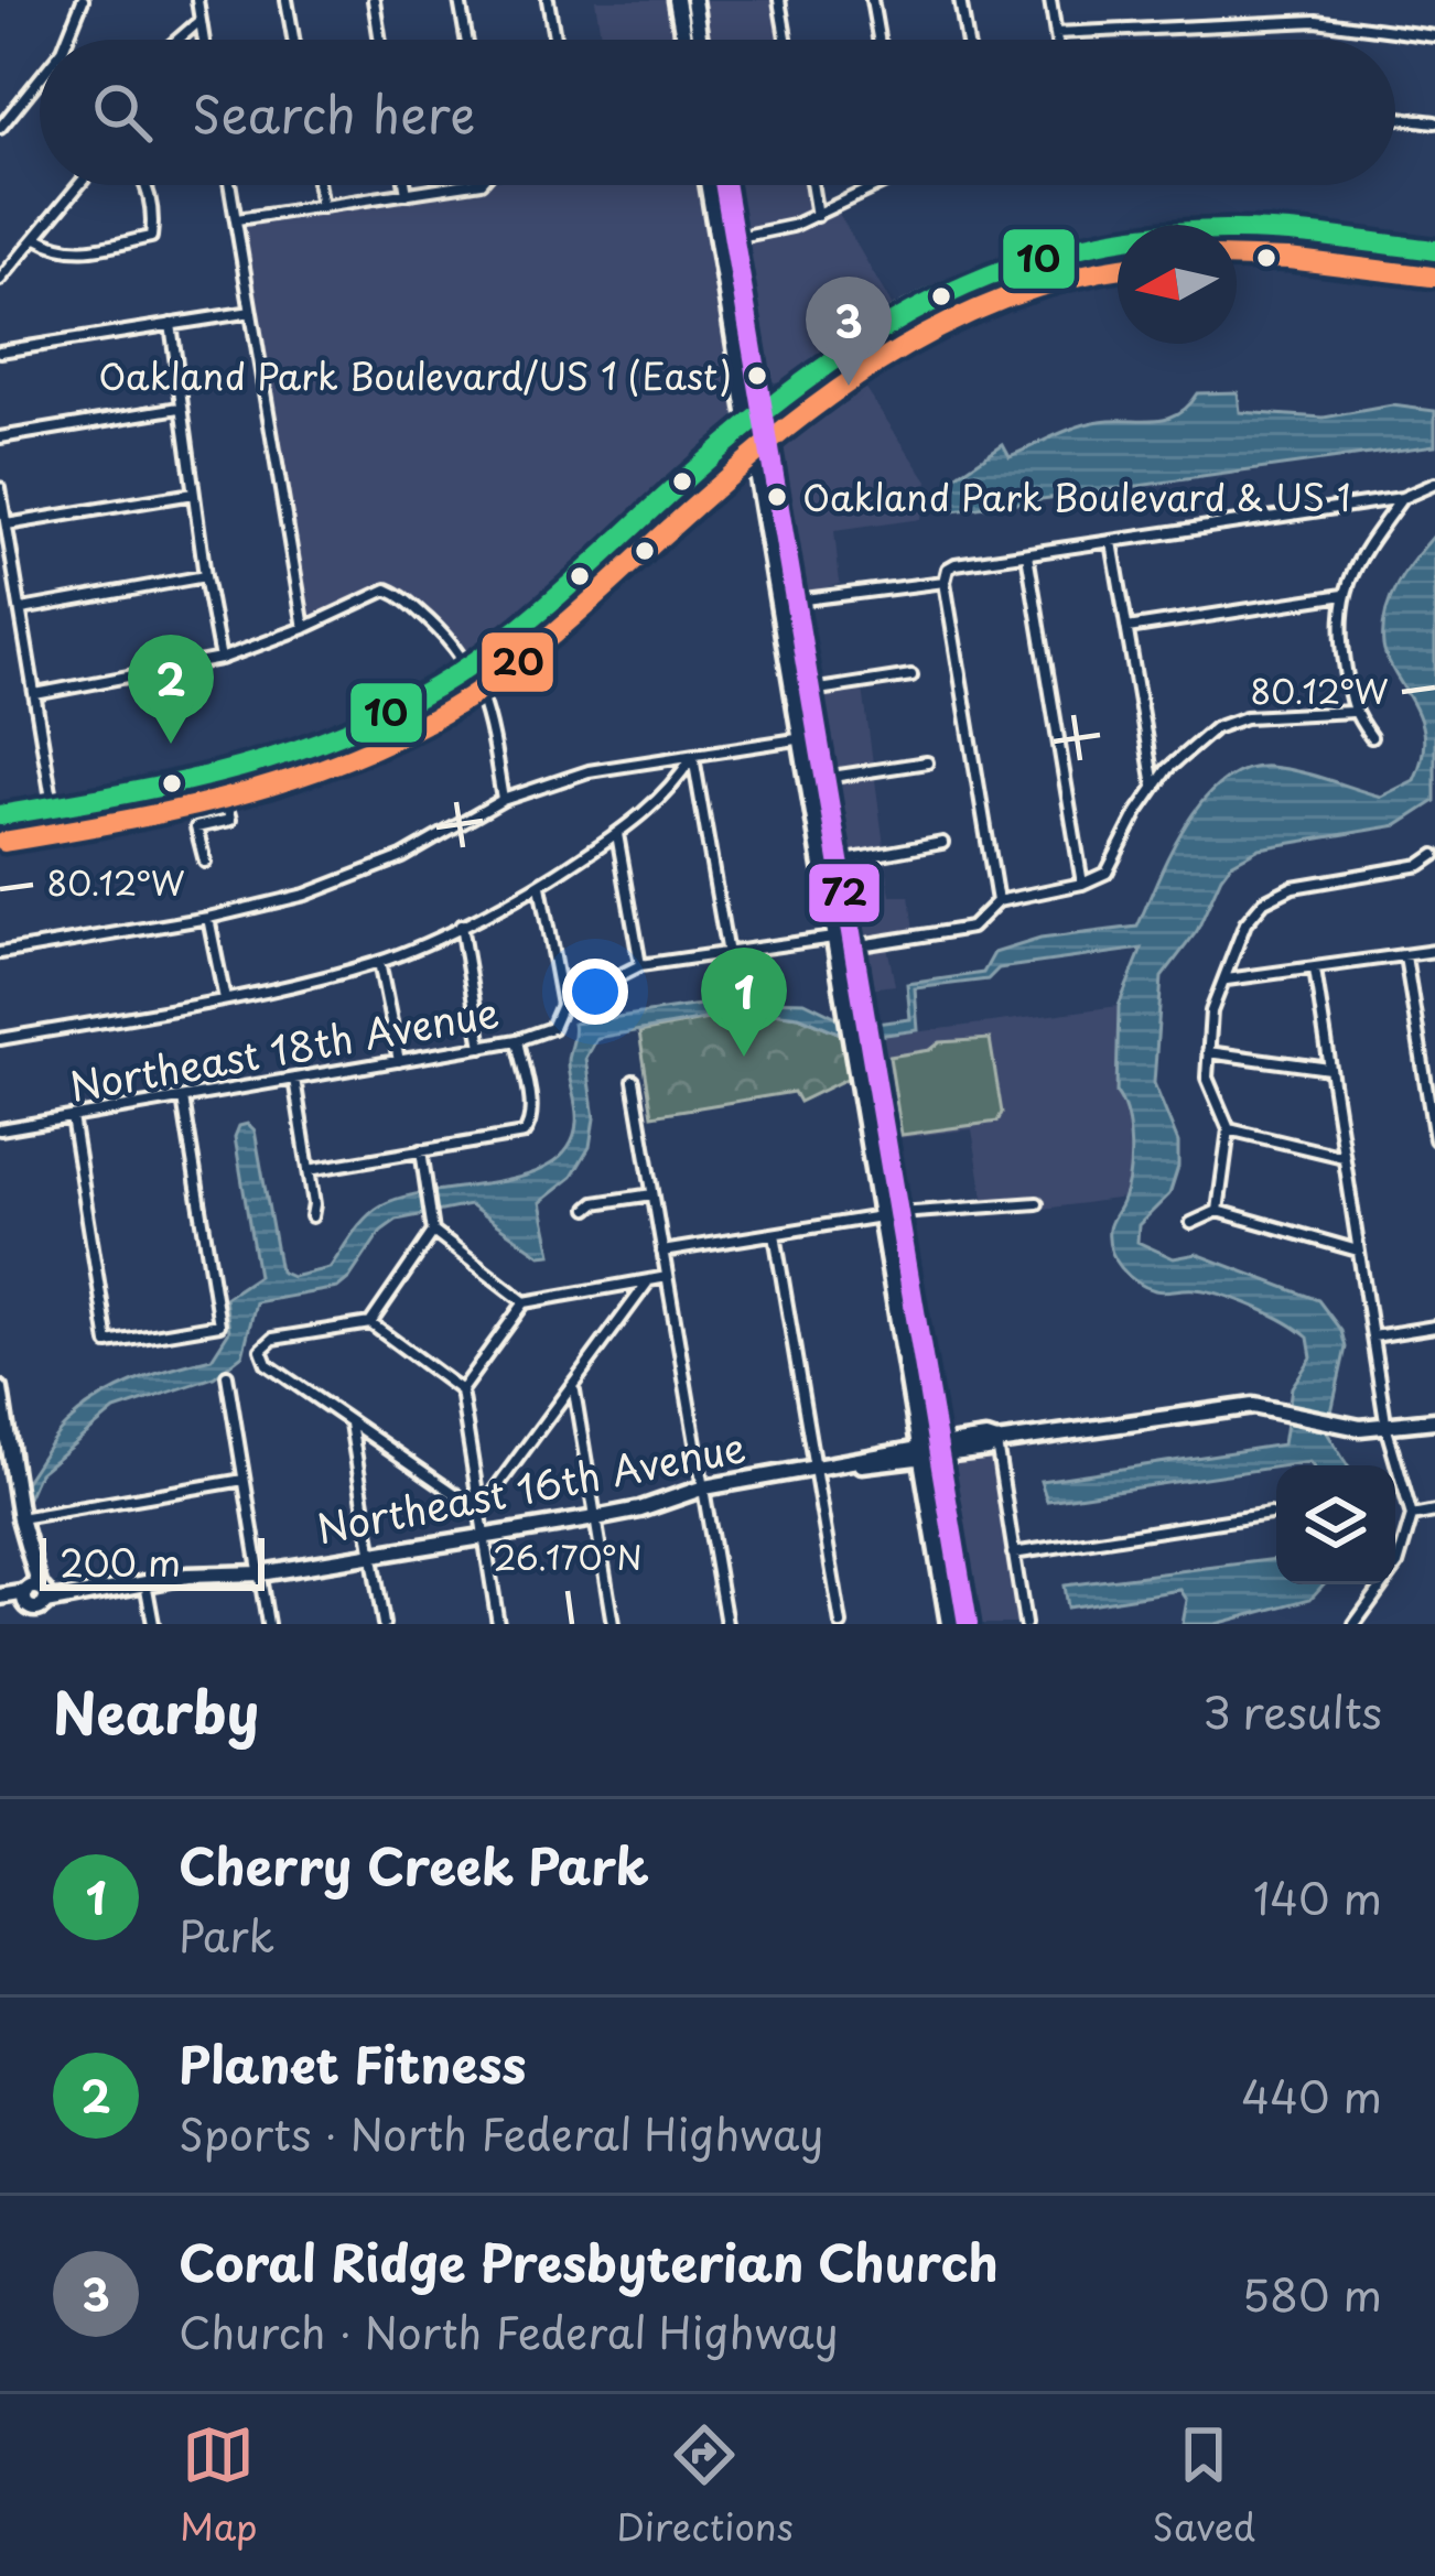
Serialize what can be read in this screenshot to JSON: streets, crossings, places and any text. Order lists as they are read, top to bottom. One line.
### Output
{"streets":{"main road":["Northeast 16th Avenue"],"street":["Northeast 18th Avenue"]},"places":["Oakland Park Boulevard/US 1 (East)","Oakland Park Boulevard & US 1"],"lines":["transit line 72","transit line 10","transit line 20"],"scale_bar":"200 m","north":"left","page":{"search":"Search here","pins":["3","2","1"],"scale":"200 m","heading":["Nearby","3 results"],"list":[{"mark":"1","name":"Cherry Creek Park","note":"Park","value":"140 m"},{"mark":"2","name":"Planet Fitness","note":"Sports · North Federal Highway","value":"440 m"},{"mark":"3","name":"Coral Ridge Presbyterian Church","note":"Church · North Federal Highway","value":"580 m"}],"nav":["Map","Directions","Saved"]},"coordinates":["80.12°W","26.170°N"]}
